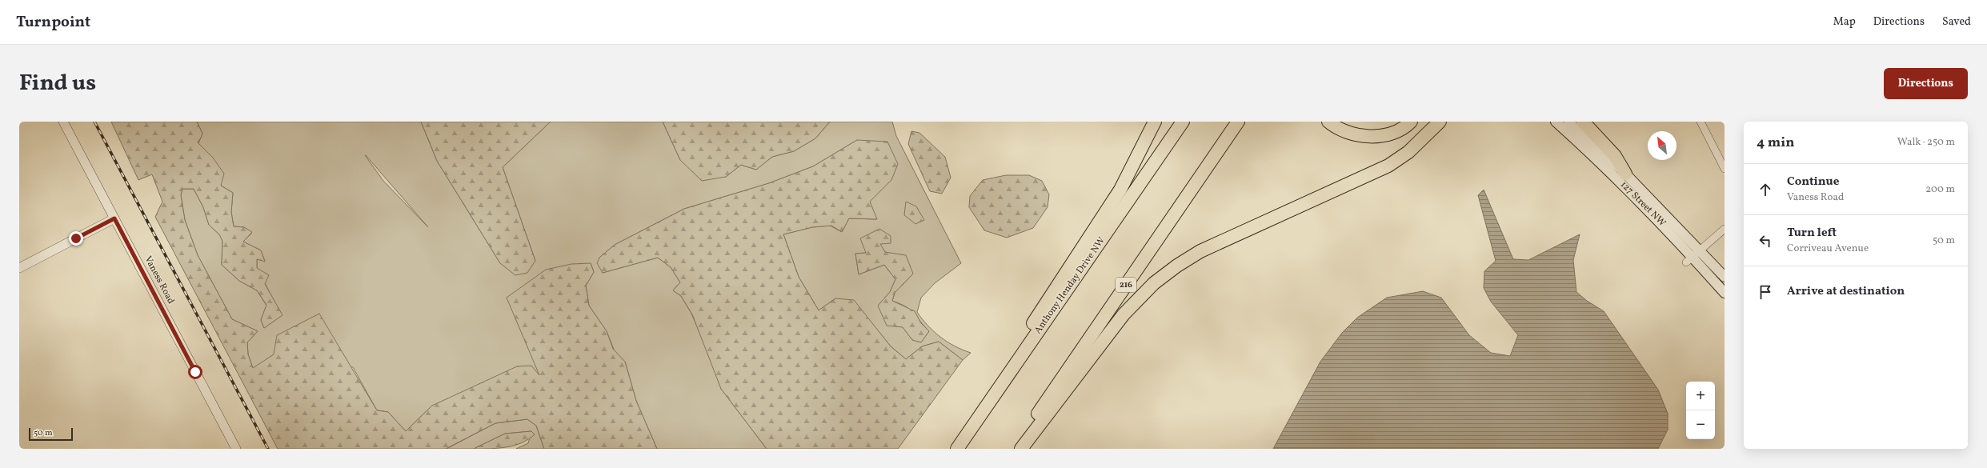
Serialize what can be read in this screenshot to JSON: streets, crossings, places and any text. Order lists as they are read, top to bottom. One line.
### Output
{"streets":{"highway":["216","Anthony Henday Drive NW"],"main road":["127 Street NW"],"street":["Vaness Road"]},"scale_bar":"50 m","north":"top left","page":{"header":"Turnpoint","nav":["Map","Directions","Saved"],"title":"Find us","buttons":"Directions","heading":["4 min","Walk · 250 m"],"list":[["Continue","Vaness Road","200 m"],["Turn left","Corriveau Avenue","50 m"],"Arrive at destination"],"map_buttons":["+","−"],"scale":"50 m"}}
